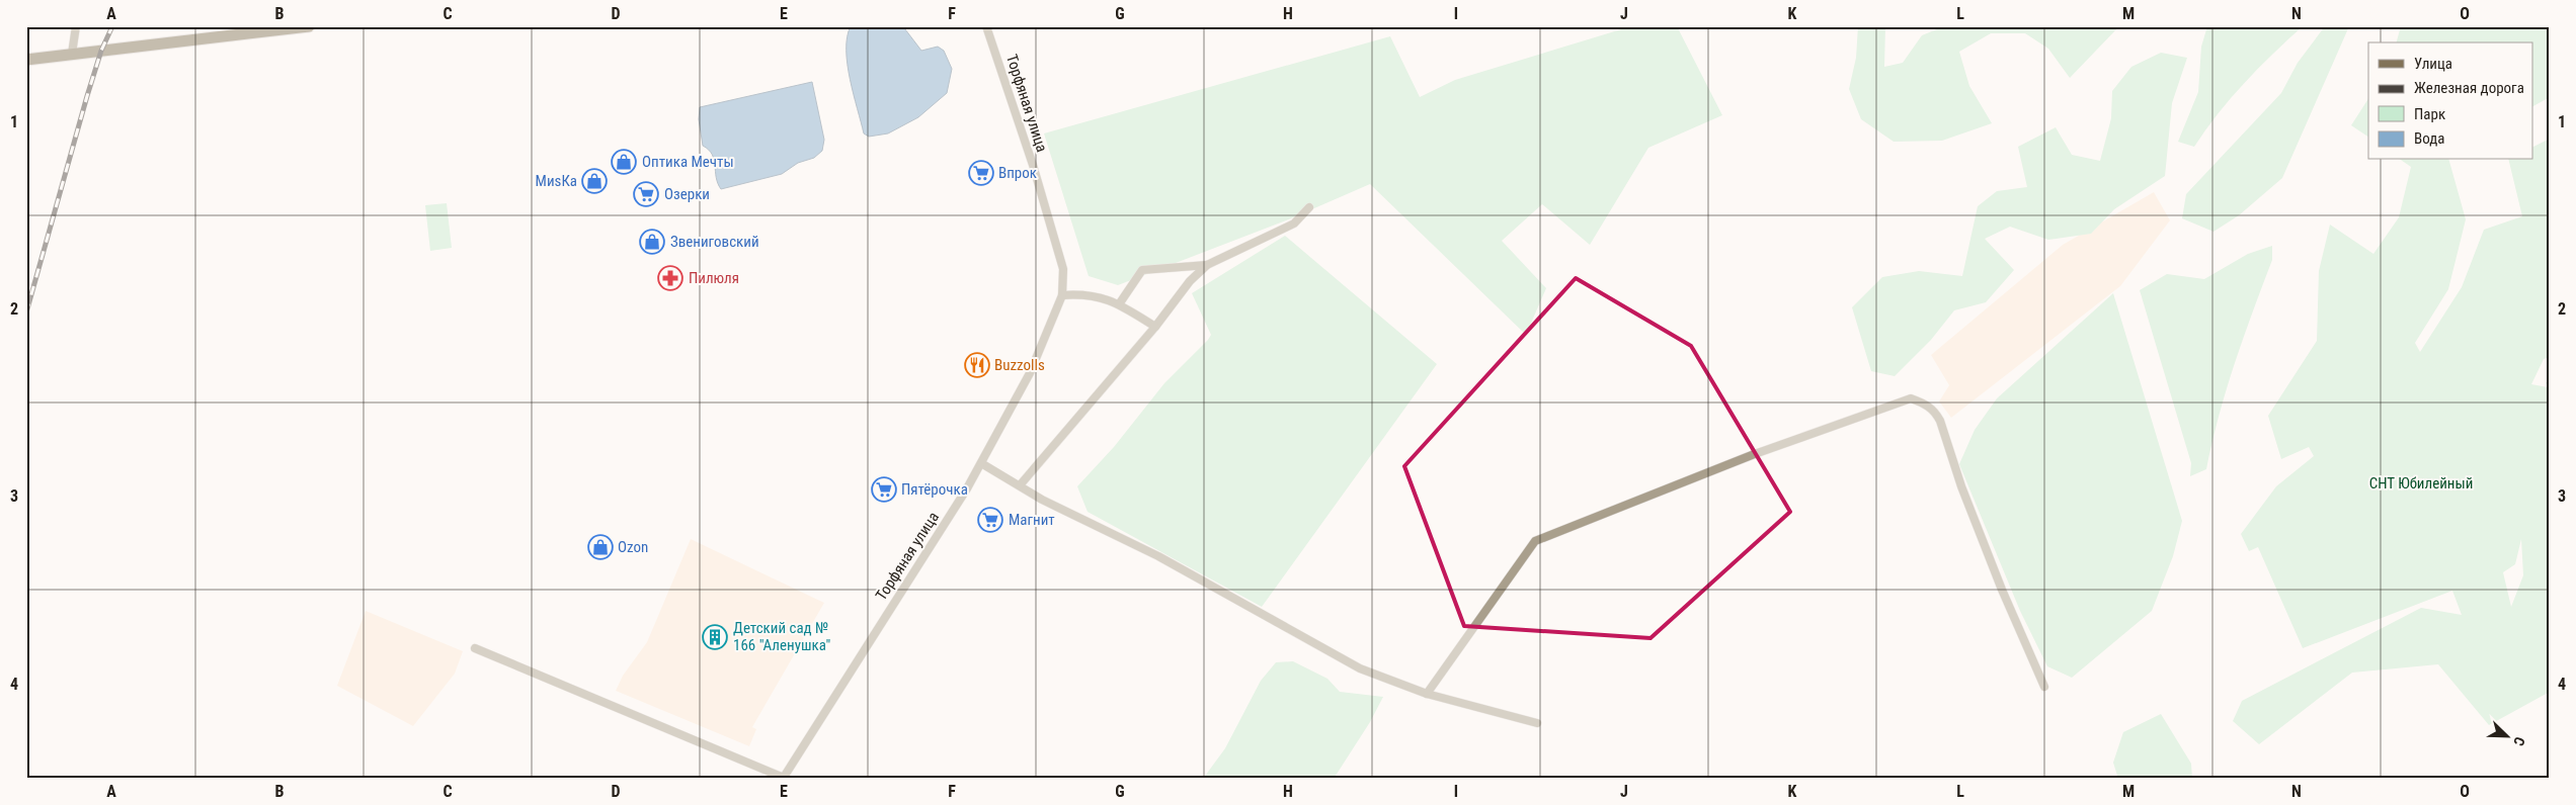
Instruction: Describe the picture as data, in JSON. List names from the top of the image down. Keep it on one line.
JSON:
{"streets":{"street":["Торфяная улица"]},"parks":["СНТ Юбилейный"],"places":{"shop":["Оптика Мечты","МиsКа","Звениговский","Ozon"],"supermarket":["Впрок","Озерки","Пятёрочка","Магнит"],"pharmacy":["Пилюля"],"restaurant":["Buzzolls"],"building":["Детский сад № 166 \"Аленушка\""]},"legend":["Улица","Железная дорога","Парк","Вода"],"north":"bottom right","grid":{"columns":["A","B","C","D","E","F","G","H","I","J","K","L","M","N","O"],"rows":["1","2","3","4"]}}
